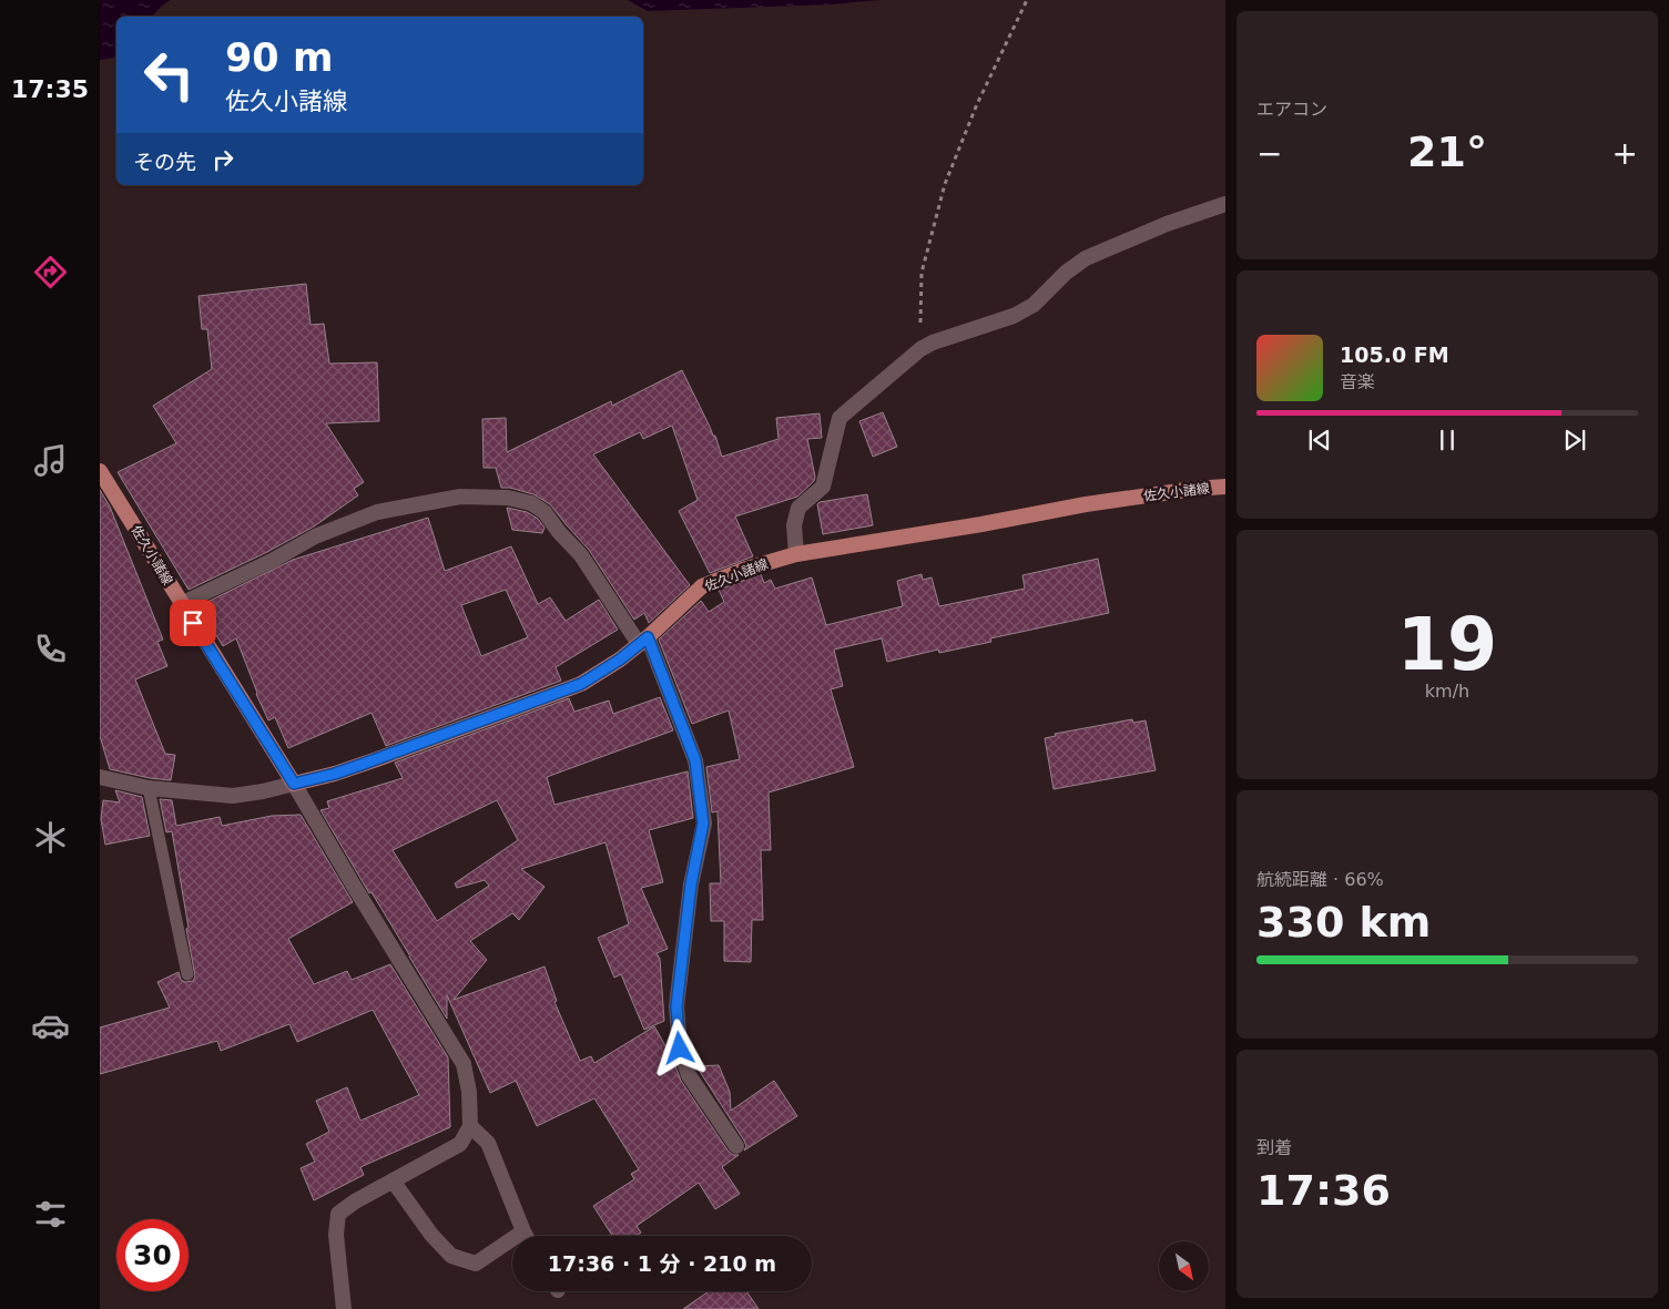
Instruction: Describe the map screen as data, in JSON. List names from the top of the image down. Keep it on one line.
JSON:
{"streets":{"main road":["佐久小諸線"]},"north":"bottom right","page":{"tabs":"17:35","tile":["エアコン",["19","km/h"],["航続距離 · 66%","330 km"],["到着","17:36"]],"turn":["90 m","佐久小諸線"],"heat":["−","21°","+"],"then":"その先","song":["105.0 FM","音楽"],"limit":"30","trip":"17:36 · 1 分 · 210 m"}}
